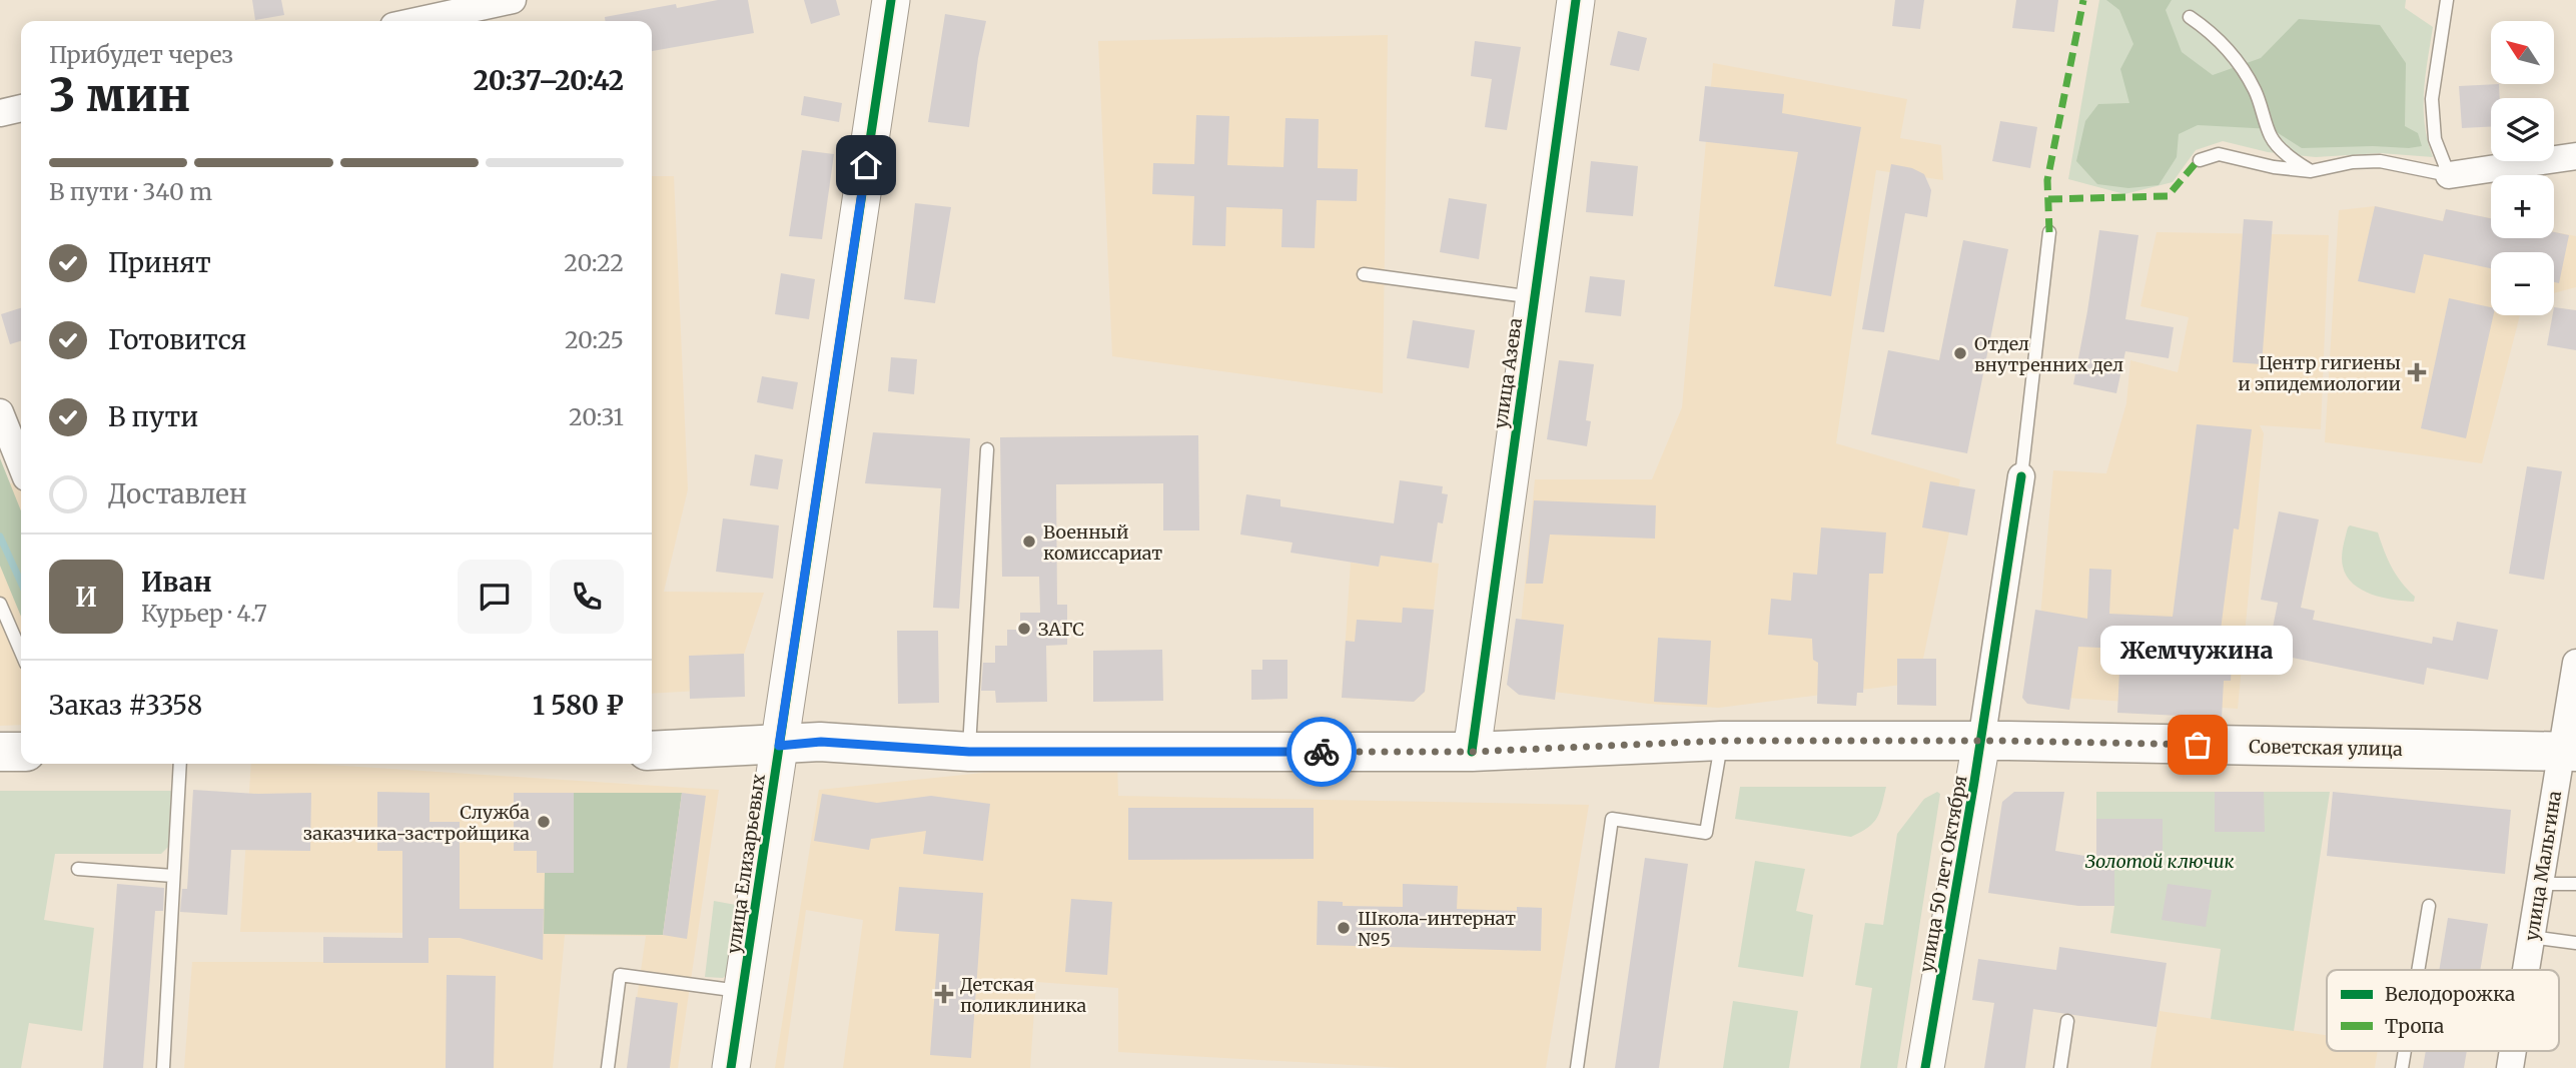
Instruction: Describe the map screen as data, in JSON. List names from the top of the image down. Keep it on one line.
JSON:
{"streets":{"main road":["Советская улица"],"street":["улица Азева","улица Елизарьевых","улица Мальгина","улица 50 лет Октября"]},"crossings":[["улица Азева","Советская улица"],["Советская улица","улица Елизарьевых"],["Советская улица","улица Мальгина"],["Советская улица","улица 50 лет Октября"]],"parks":["Золотой ключик"],"places":{"other":["Отдел внутренних дел","Военный комиссариат","ЗАГС","Жемчужина","Служба заказчика-застройщика","Школа-интернат №5"],"health":["Центр гигиены и эпидемиологии","Детская поликлиника"]},"legend":["Велодорожка","Тропа"],"north":"top left","page":{"map_buttons":["+","−"],"heading":["3 мин","Прибудет через","20:37–20:42"],"panel":["Иван","Курьер · 4.7","Заказ #3358","1 580 ₽"],"bar":"В пути · 340 m","list":[["Принят","20:22"],["Готовится","20:25"],["В пути","20:31"],"Доставлен"],"round":"И","bubble":"Жемчужина"}}
